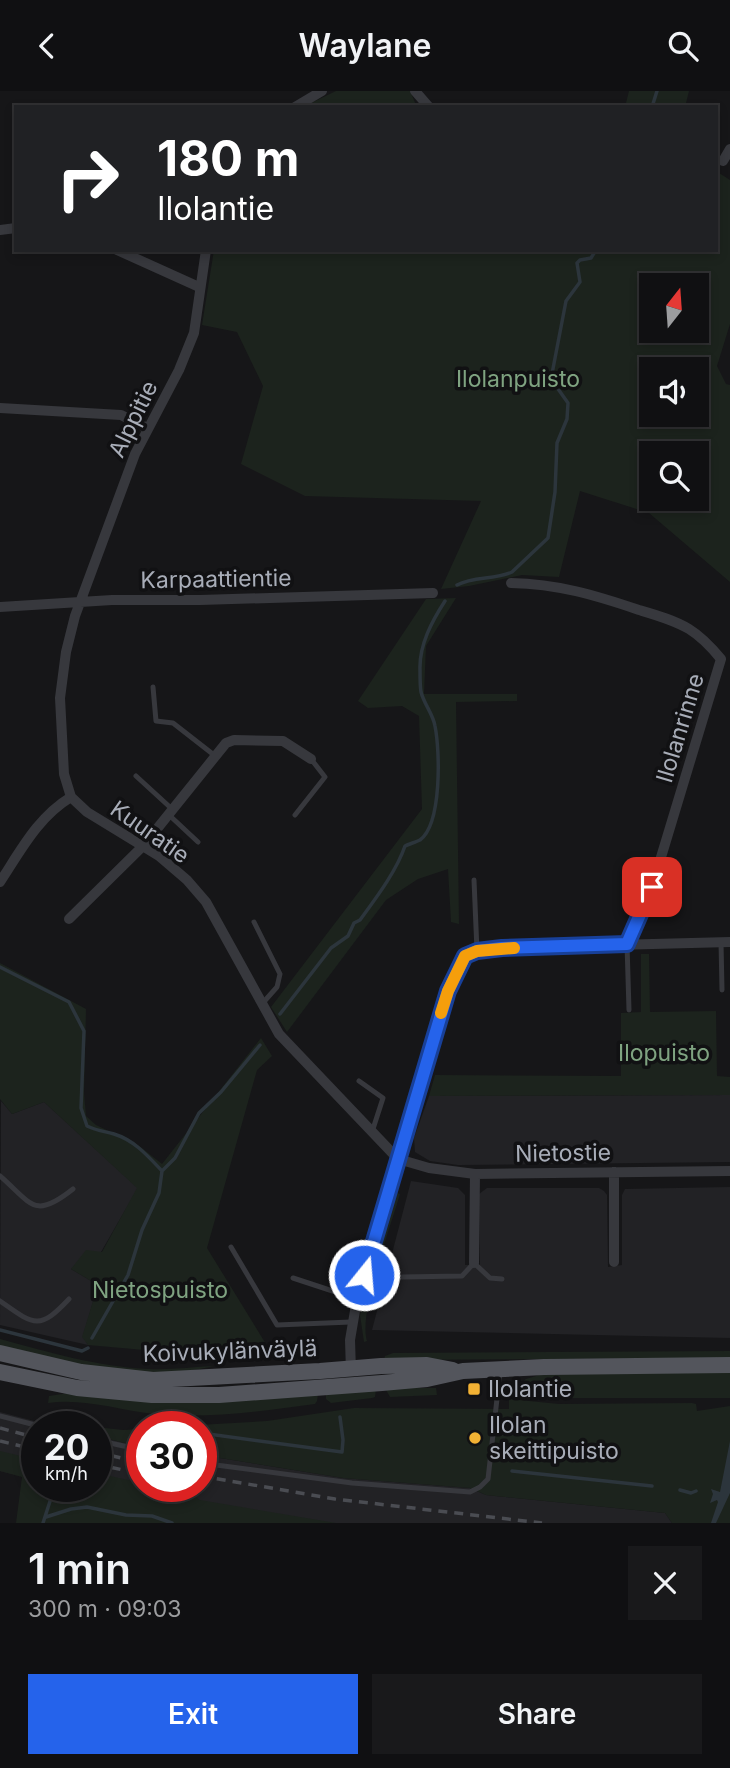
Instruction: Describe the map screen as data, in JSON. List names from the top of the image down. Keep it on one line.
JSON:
{"streets":{"main road":["Koivukylänväylä"],"street":["Alppitie","Karpaattientie","Ilolanrinne","Kuuratie","Nietostie"]},"crossings":[["Alppitie","Karpaattientie"],["Kuuratie","Nietostie"]],"parks":["Ilolanpuisto","Ilopuisto","Nietospuisto"],"places":{"transit":["Ilolantie"],"other":["Ilolan skeittipuisto"]},"north":"top","page":{"header":"Waylane","turn":["180 m","Ilolantie"],"speed":"20 km/h","limit":"30","heading":["1 min","300 m · 09:03"],"buttons":["Exit","Share"]}}
